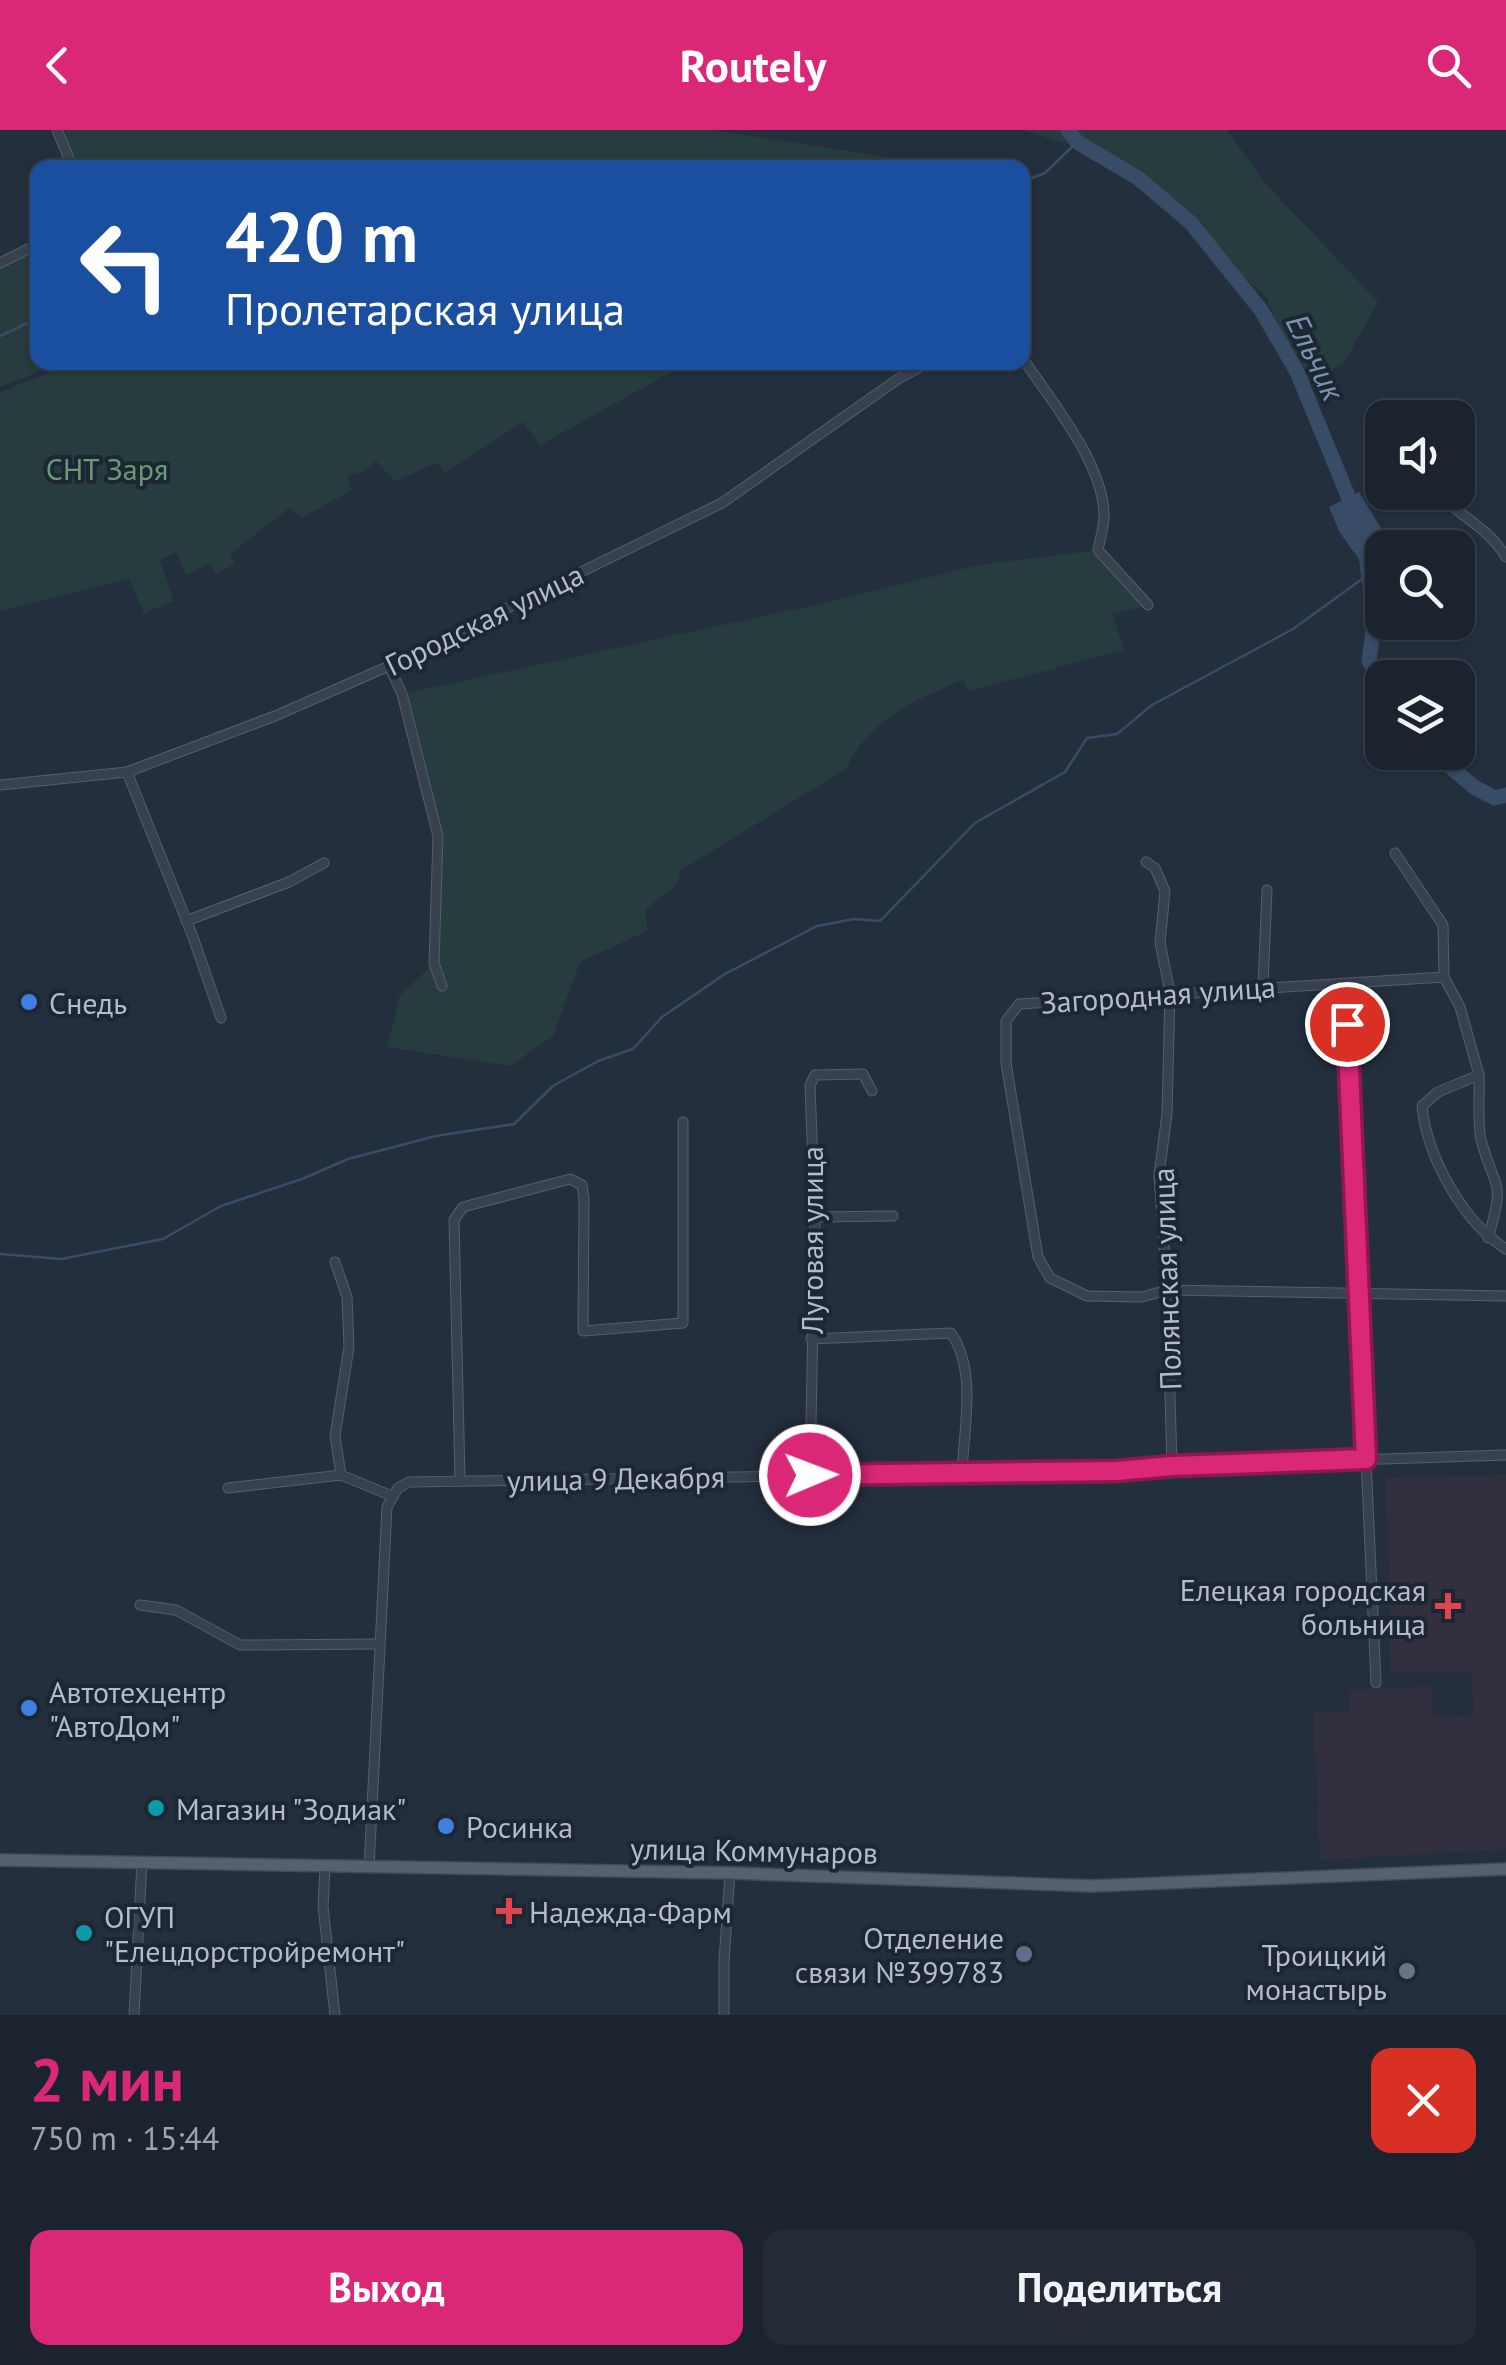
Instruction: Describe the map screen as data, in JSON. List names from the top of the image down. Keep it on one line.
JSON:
{"streets":{"main road":["улица Коммунаров"],"street":["Городская улица","Загородная улица","Луговая улица","Полянская улица","улица 9 Декабря"]},"crossings":[["Загородная улица","Полянская улица"],["Луговая улица","улица 9 Декабря"],["Полянская улица","улица 9 Декабря"]],"water":["Ельчик"],"parks":["СНТ Заря"],"places":{"other":["Снедь","Автотехцентр \"АвтоДом\"","Магазин \"Зодиак\"","Росинка","ОГУП \"Елецдорстройремонт\"","Отделение связи №399783","Троицкий монастырь"],"health":["Елецкая городская больница","Надежда-Фарм"]},"page":{"header":"Routely","turn":["420 m","Пролетарская улица"],"heading":["2 мин","750 m · 15:44"],"buttons":["Выход","Поделиться"]}}
